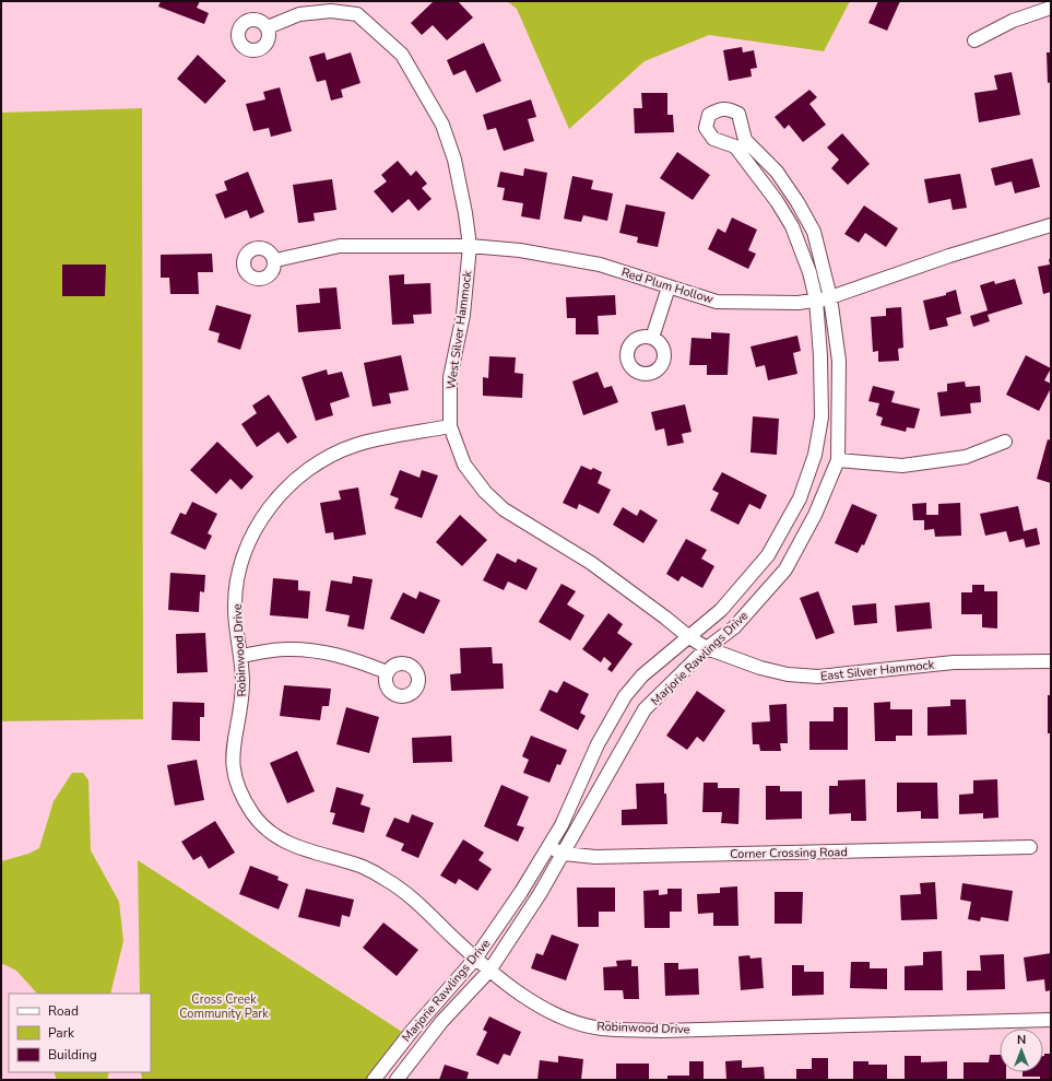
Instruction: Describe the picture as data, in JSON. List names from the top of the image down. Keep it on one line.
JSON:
{"streets":{"street":["Red Plum Hollow","West Silver Hammock","Robinwood Drive","Marjorie Rawlings Drive","East Silver Hammock","Corner Crossing Road"]},"crossings":[["Red Plum Hollow","West Silver Hammock"],["Red Plum Hollow","Marjorie Rawlings Drive"],["West Silver Hammock","Robinwood Drive"],["West Silver Hammock","Marjorie Rawlings Drive"],["West Silver Hammock","East Silver Hammock"],["Robinwood Drive","Marjorie Rawlings Drive"],["Marjorie Rawlings Drive","East Silver Hammock"],["Marjorie Rawlings Drive","Corner Crossing Road"]],"parks":["Cross Creek Community Park"],"legend":["Road","Park","Building"],"north":"top"}
